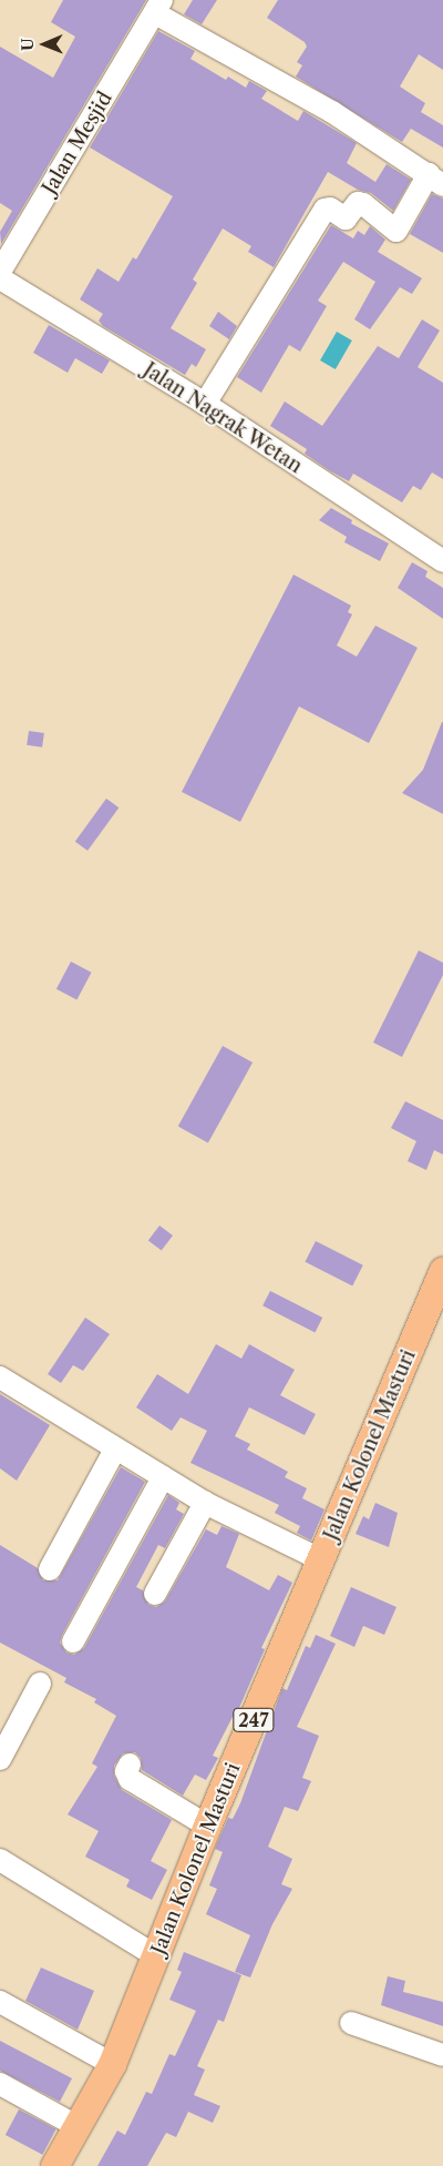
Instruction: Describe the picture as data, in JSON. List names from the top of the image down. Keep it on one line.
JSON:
{"streets":{"main road":["Jalan Kolonel Masturi","247"],"street":["Jalan Mesjid","Jalan Nagrak Wetan"]},"north":"left"}
